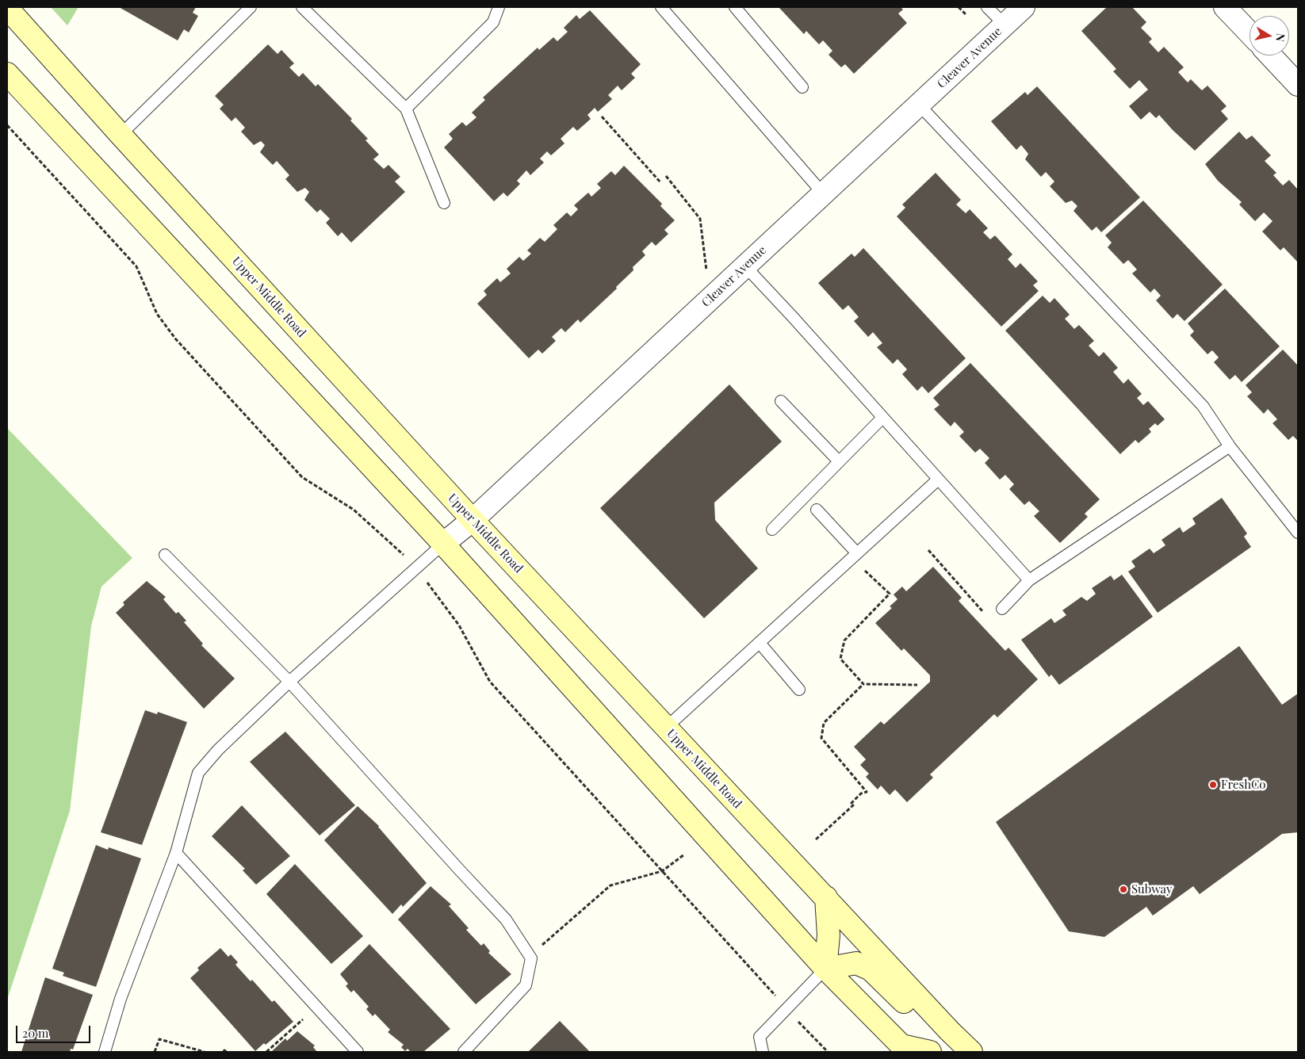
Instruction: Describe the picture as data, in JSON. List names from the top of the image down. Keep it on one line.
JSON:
{"streets":{"main road":["Upper Middle Road"],"street":["Cleaver Avenue"]},"crossings":[["Cleaver Avenue","Upper Middle Road"]],"places":["FreshCo","Subway"],"scale_bar":"20 m","north":"right"}
